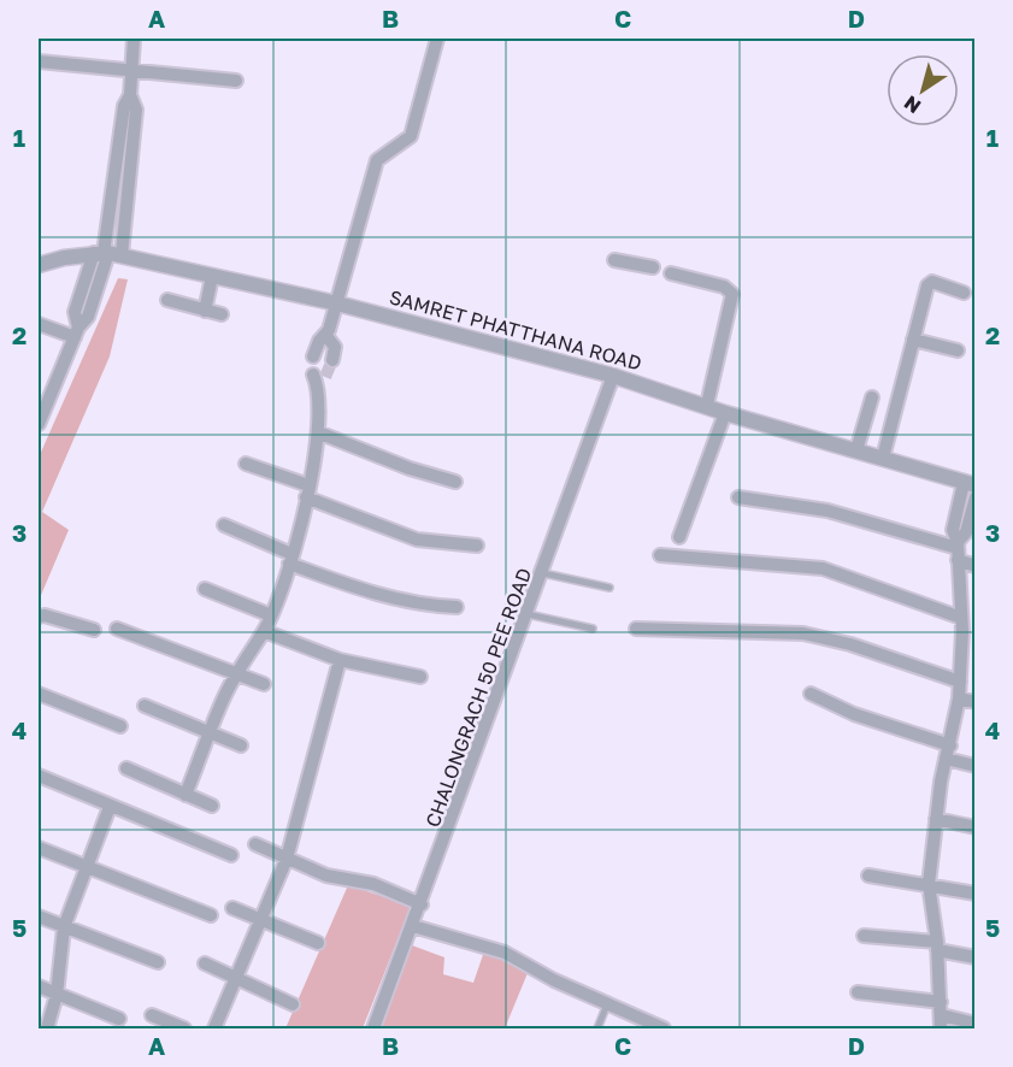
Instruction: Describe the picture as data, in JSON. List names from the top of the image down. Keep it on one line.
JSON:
{"streets":{"street":["SAMRET PHATTHANA ROAD","CHALONGRACH 50 PEE ROAD"]},"crossings":[["SAMRET PHATTHANA ROAD","CHALONGRACH 50 PEE ROAD"]],"north":"bottom left","grid":{"columns":["A","B","C","D"],"rows":["1","2","3","4","5"]}}
